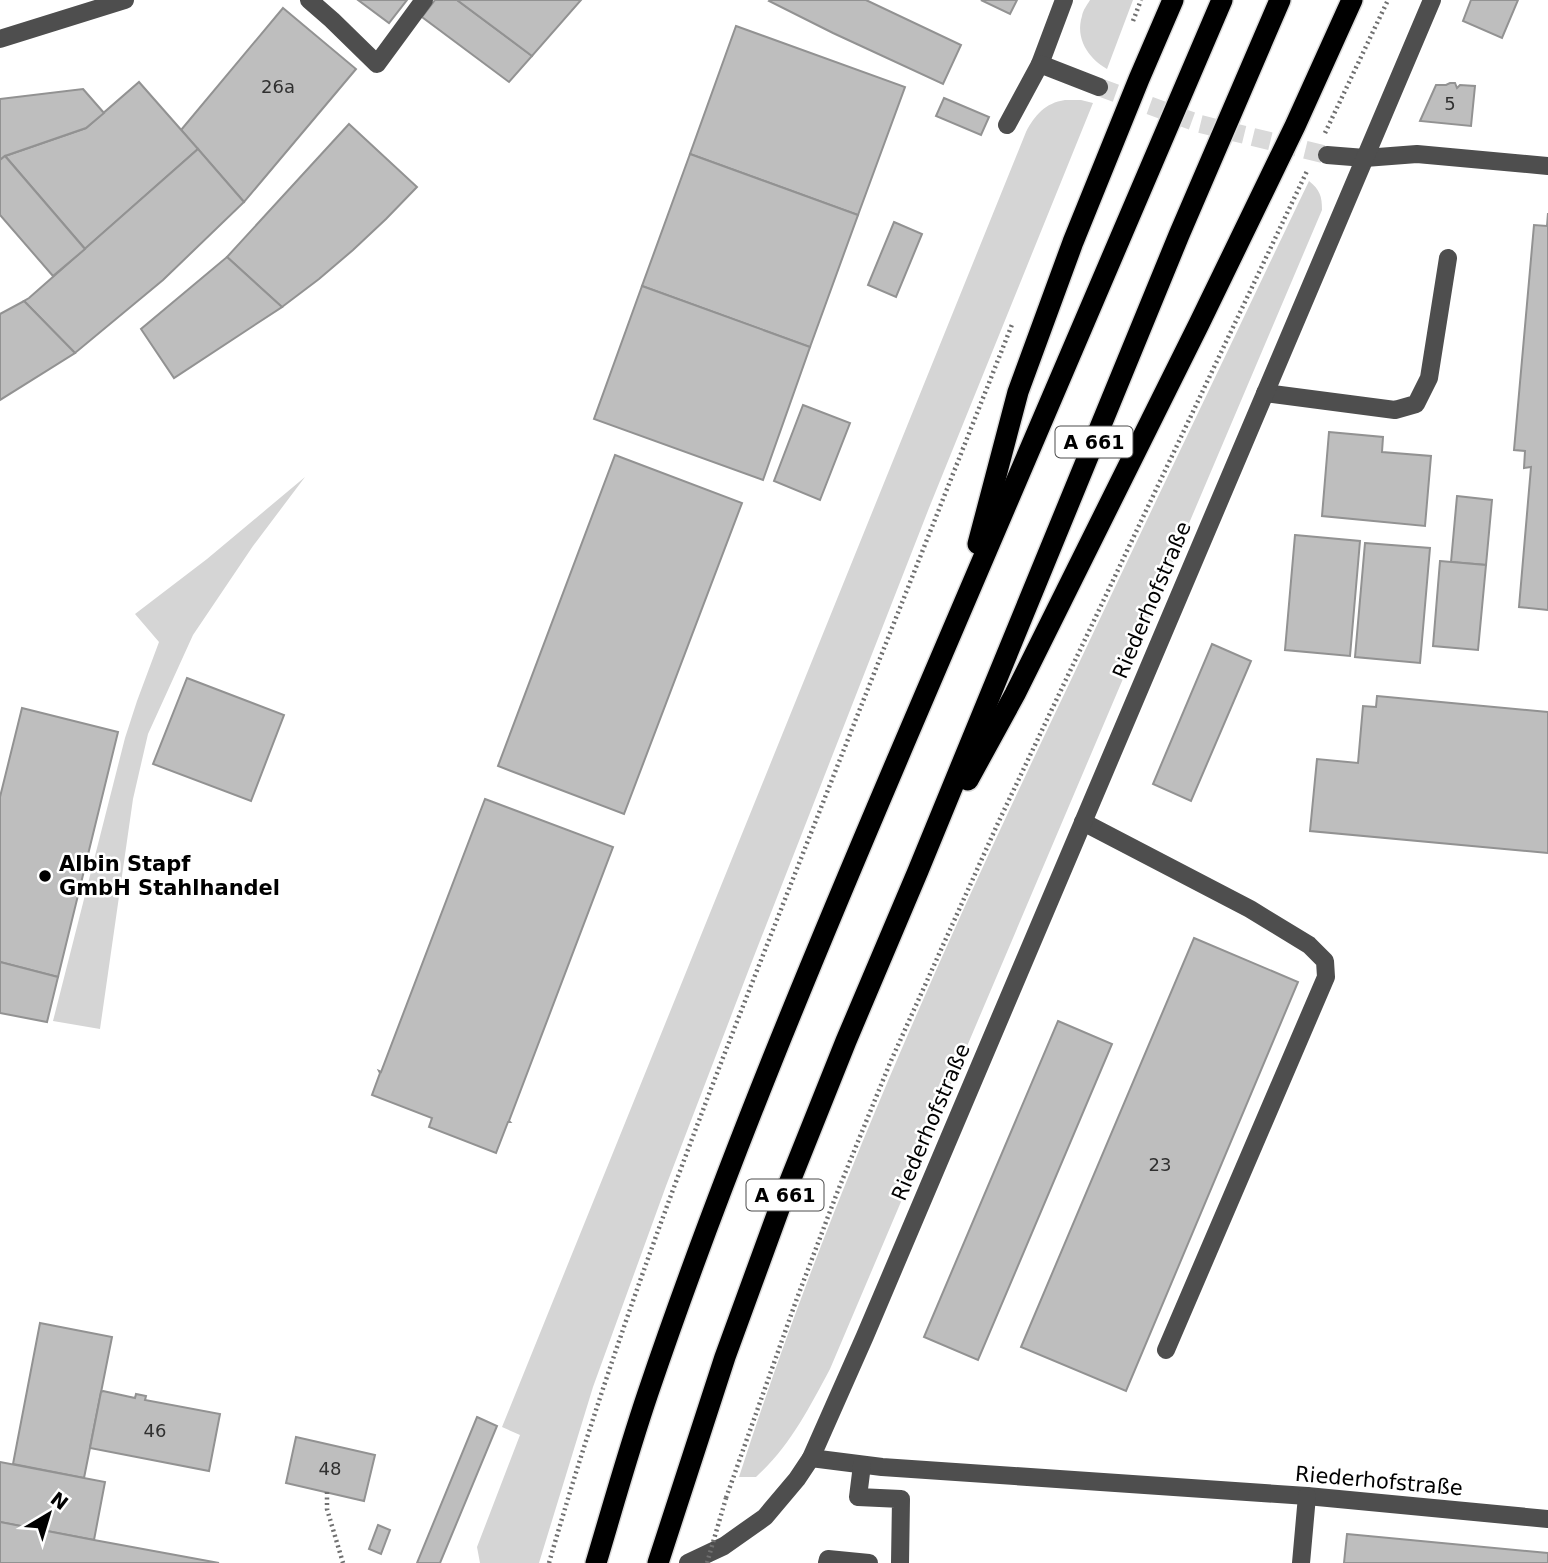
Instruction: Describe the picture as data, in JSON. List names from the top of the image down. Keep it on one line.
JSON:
{"streets":{"highway":["A 661"],"street":["Riederhofstraße"]},"places":["Albin Stapf GmbH Stahlhandel"],"house_numbers":["26a","5","23","46","48"],"north":"top right"}
